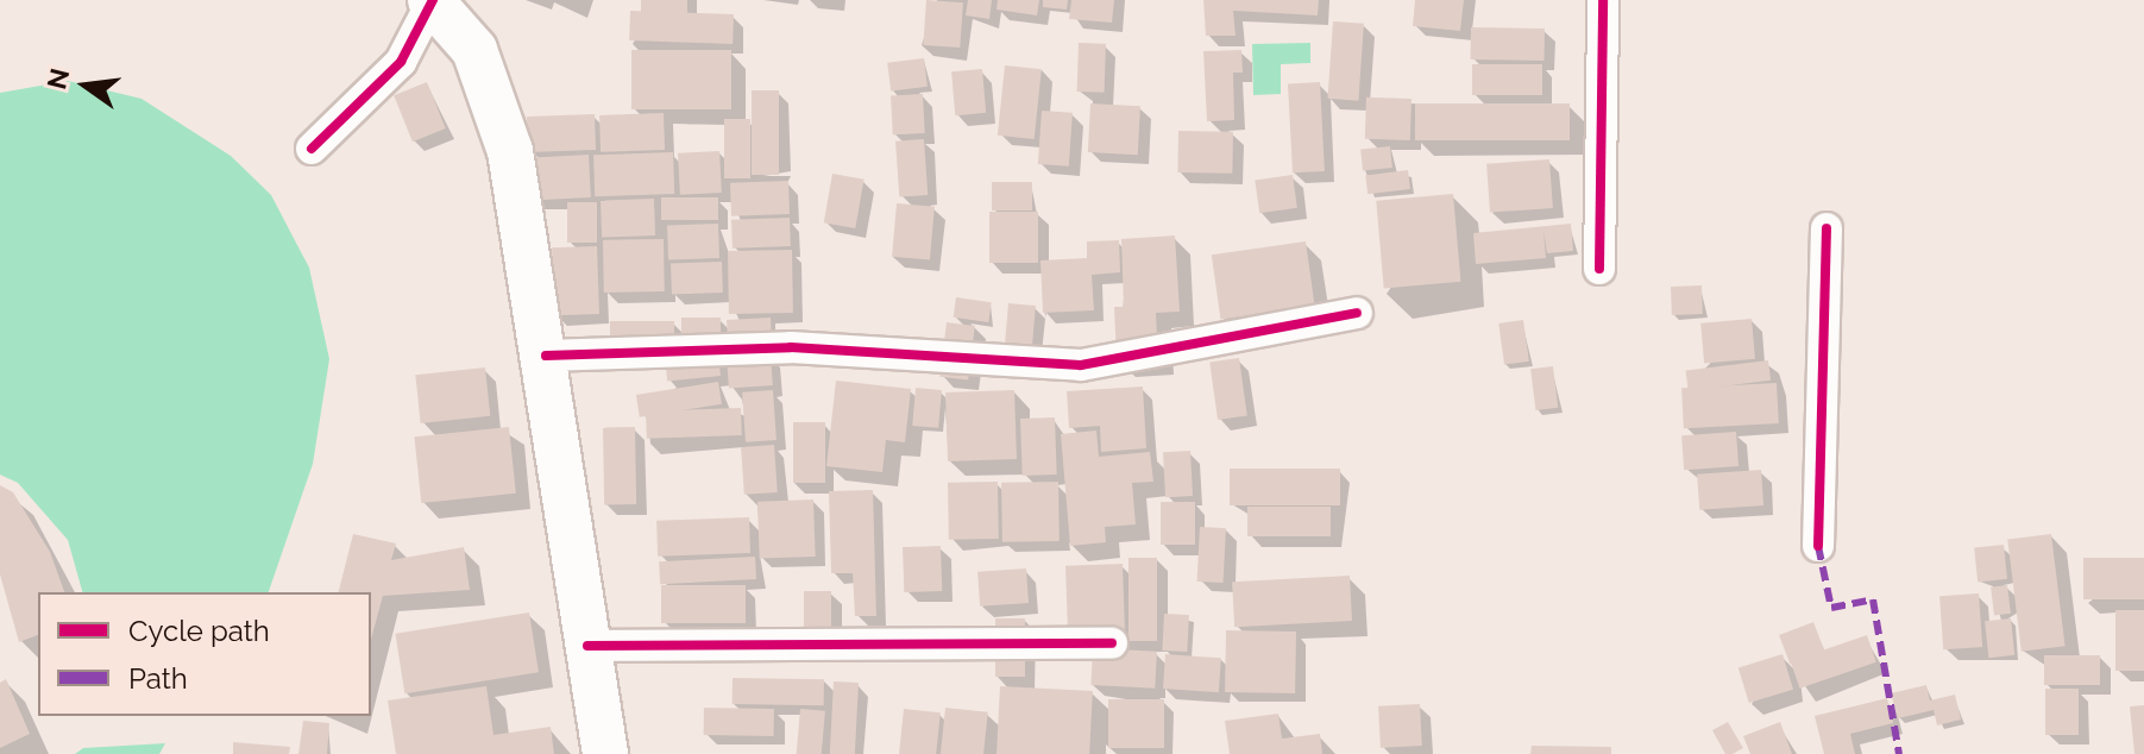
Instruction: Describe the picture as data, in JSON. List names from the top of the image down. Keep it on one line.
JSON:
{"legend":["Cycle path","Path"],"north":"left"}
